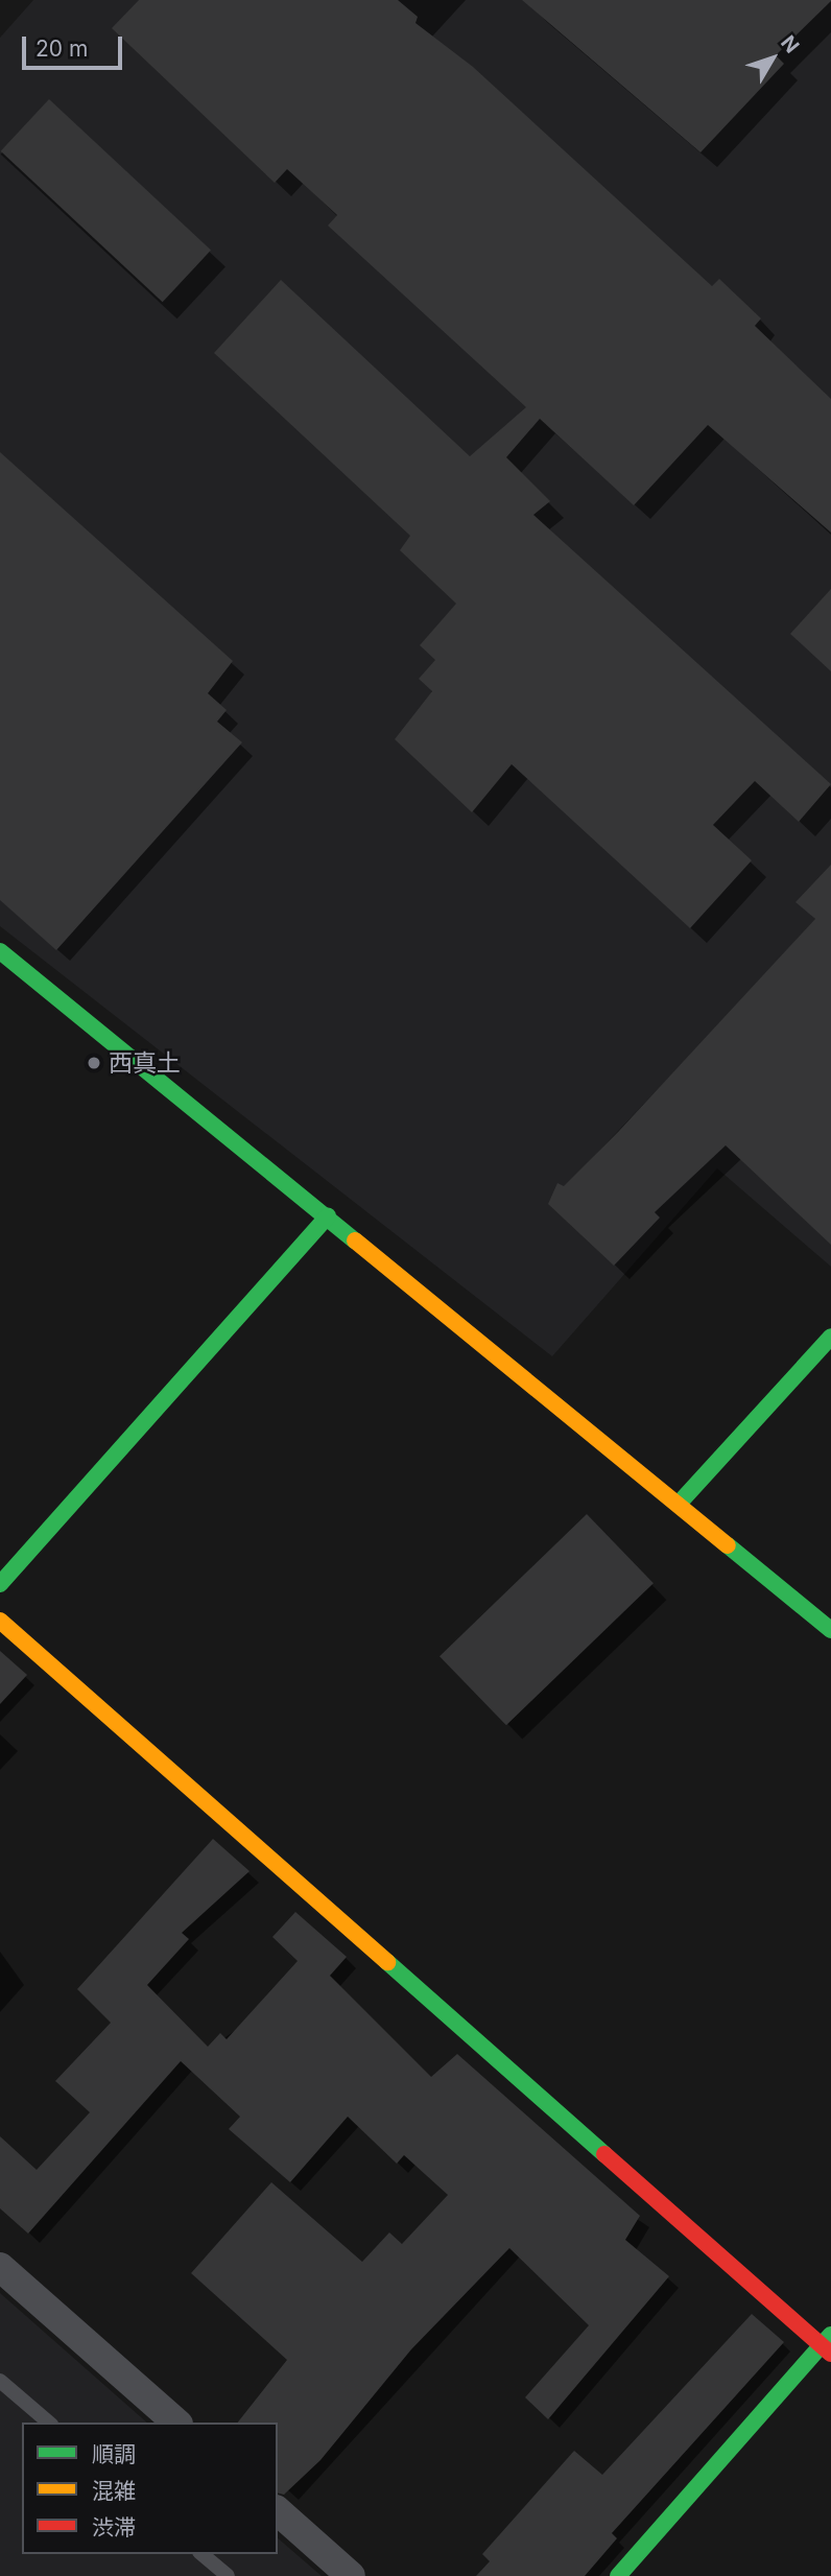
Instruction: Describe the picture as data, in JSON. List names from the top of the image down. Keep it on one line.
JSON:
{"places":["西真土"],"legend":["順調","混雑","渋滞"],"scale_bar":"20 m","north":"top right"}
